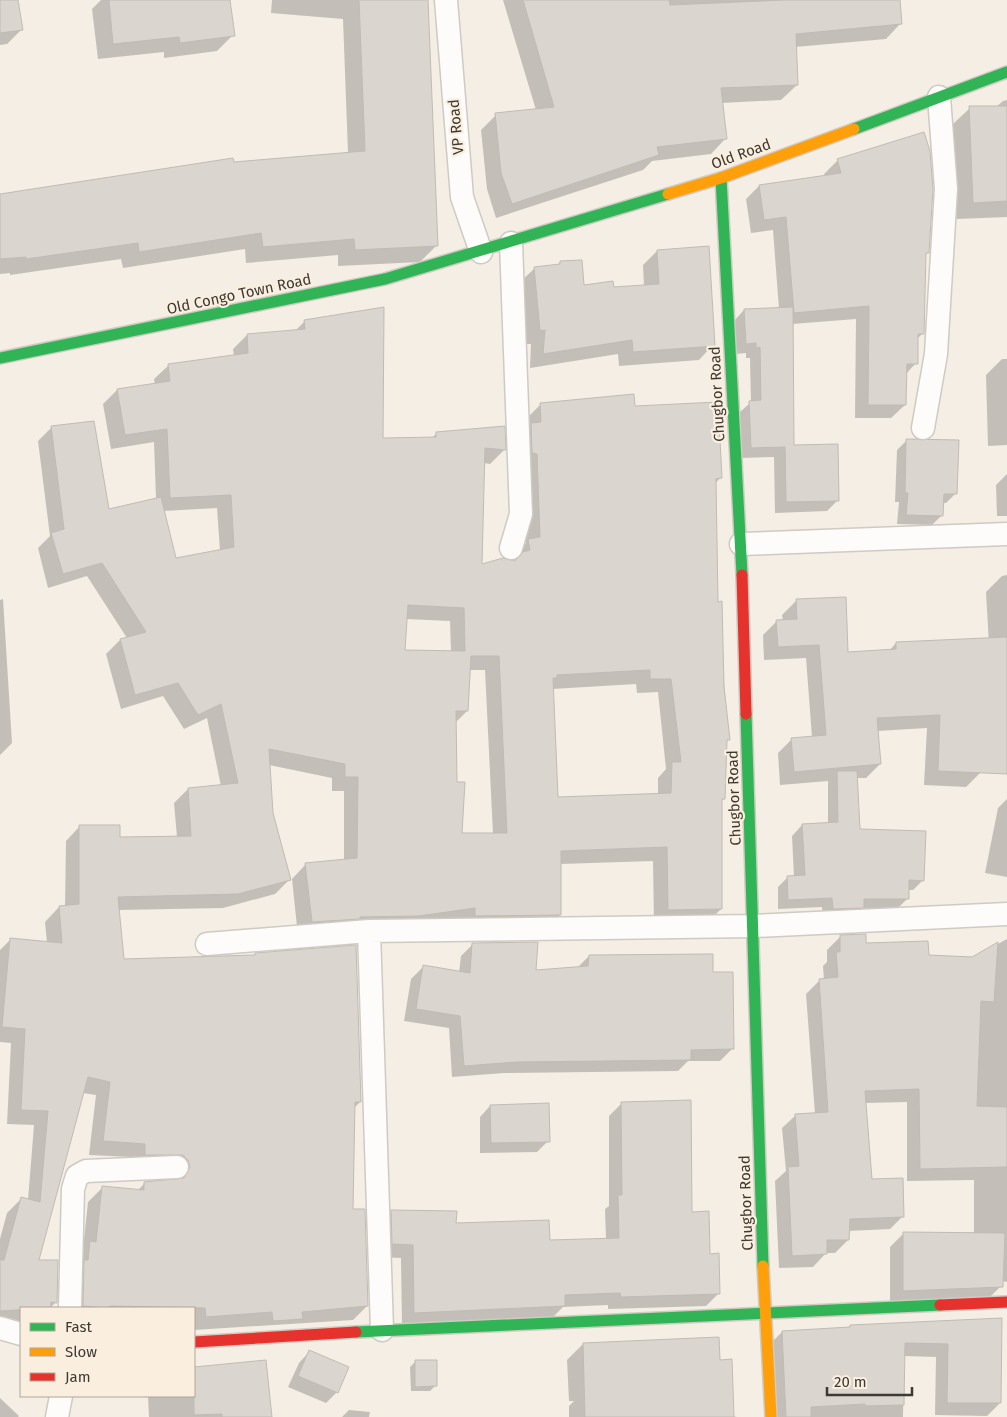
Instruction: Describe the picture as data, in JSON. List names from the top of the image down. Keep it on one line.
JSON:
{"streets":{"street":["VP Road","Old Road","Old Congo Town Road","Chugbor Road"]},"crossings":[["VP Road","Old Road"],["VP Road","Old Congo Town Road"],["Old Road","Old Congo Town Road"],["Old Road","Chugbor Road"]],"legend":["Fast","Slow","Jam"],"scale_bar":"20 m"}
